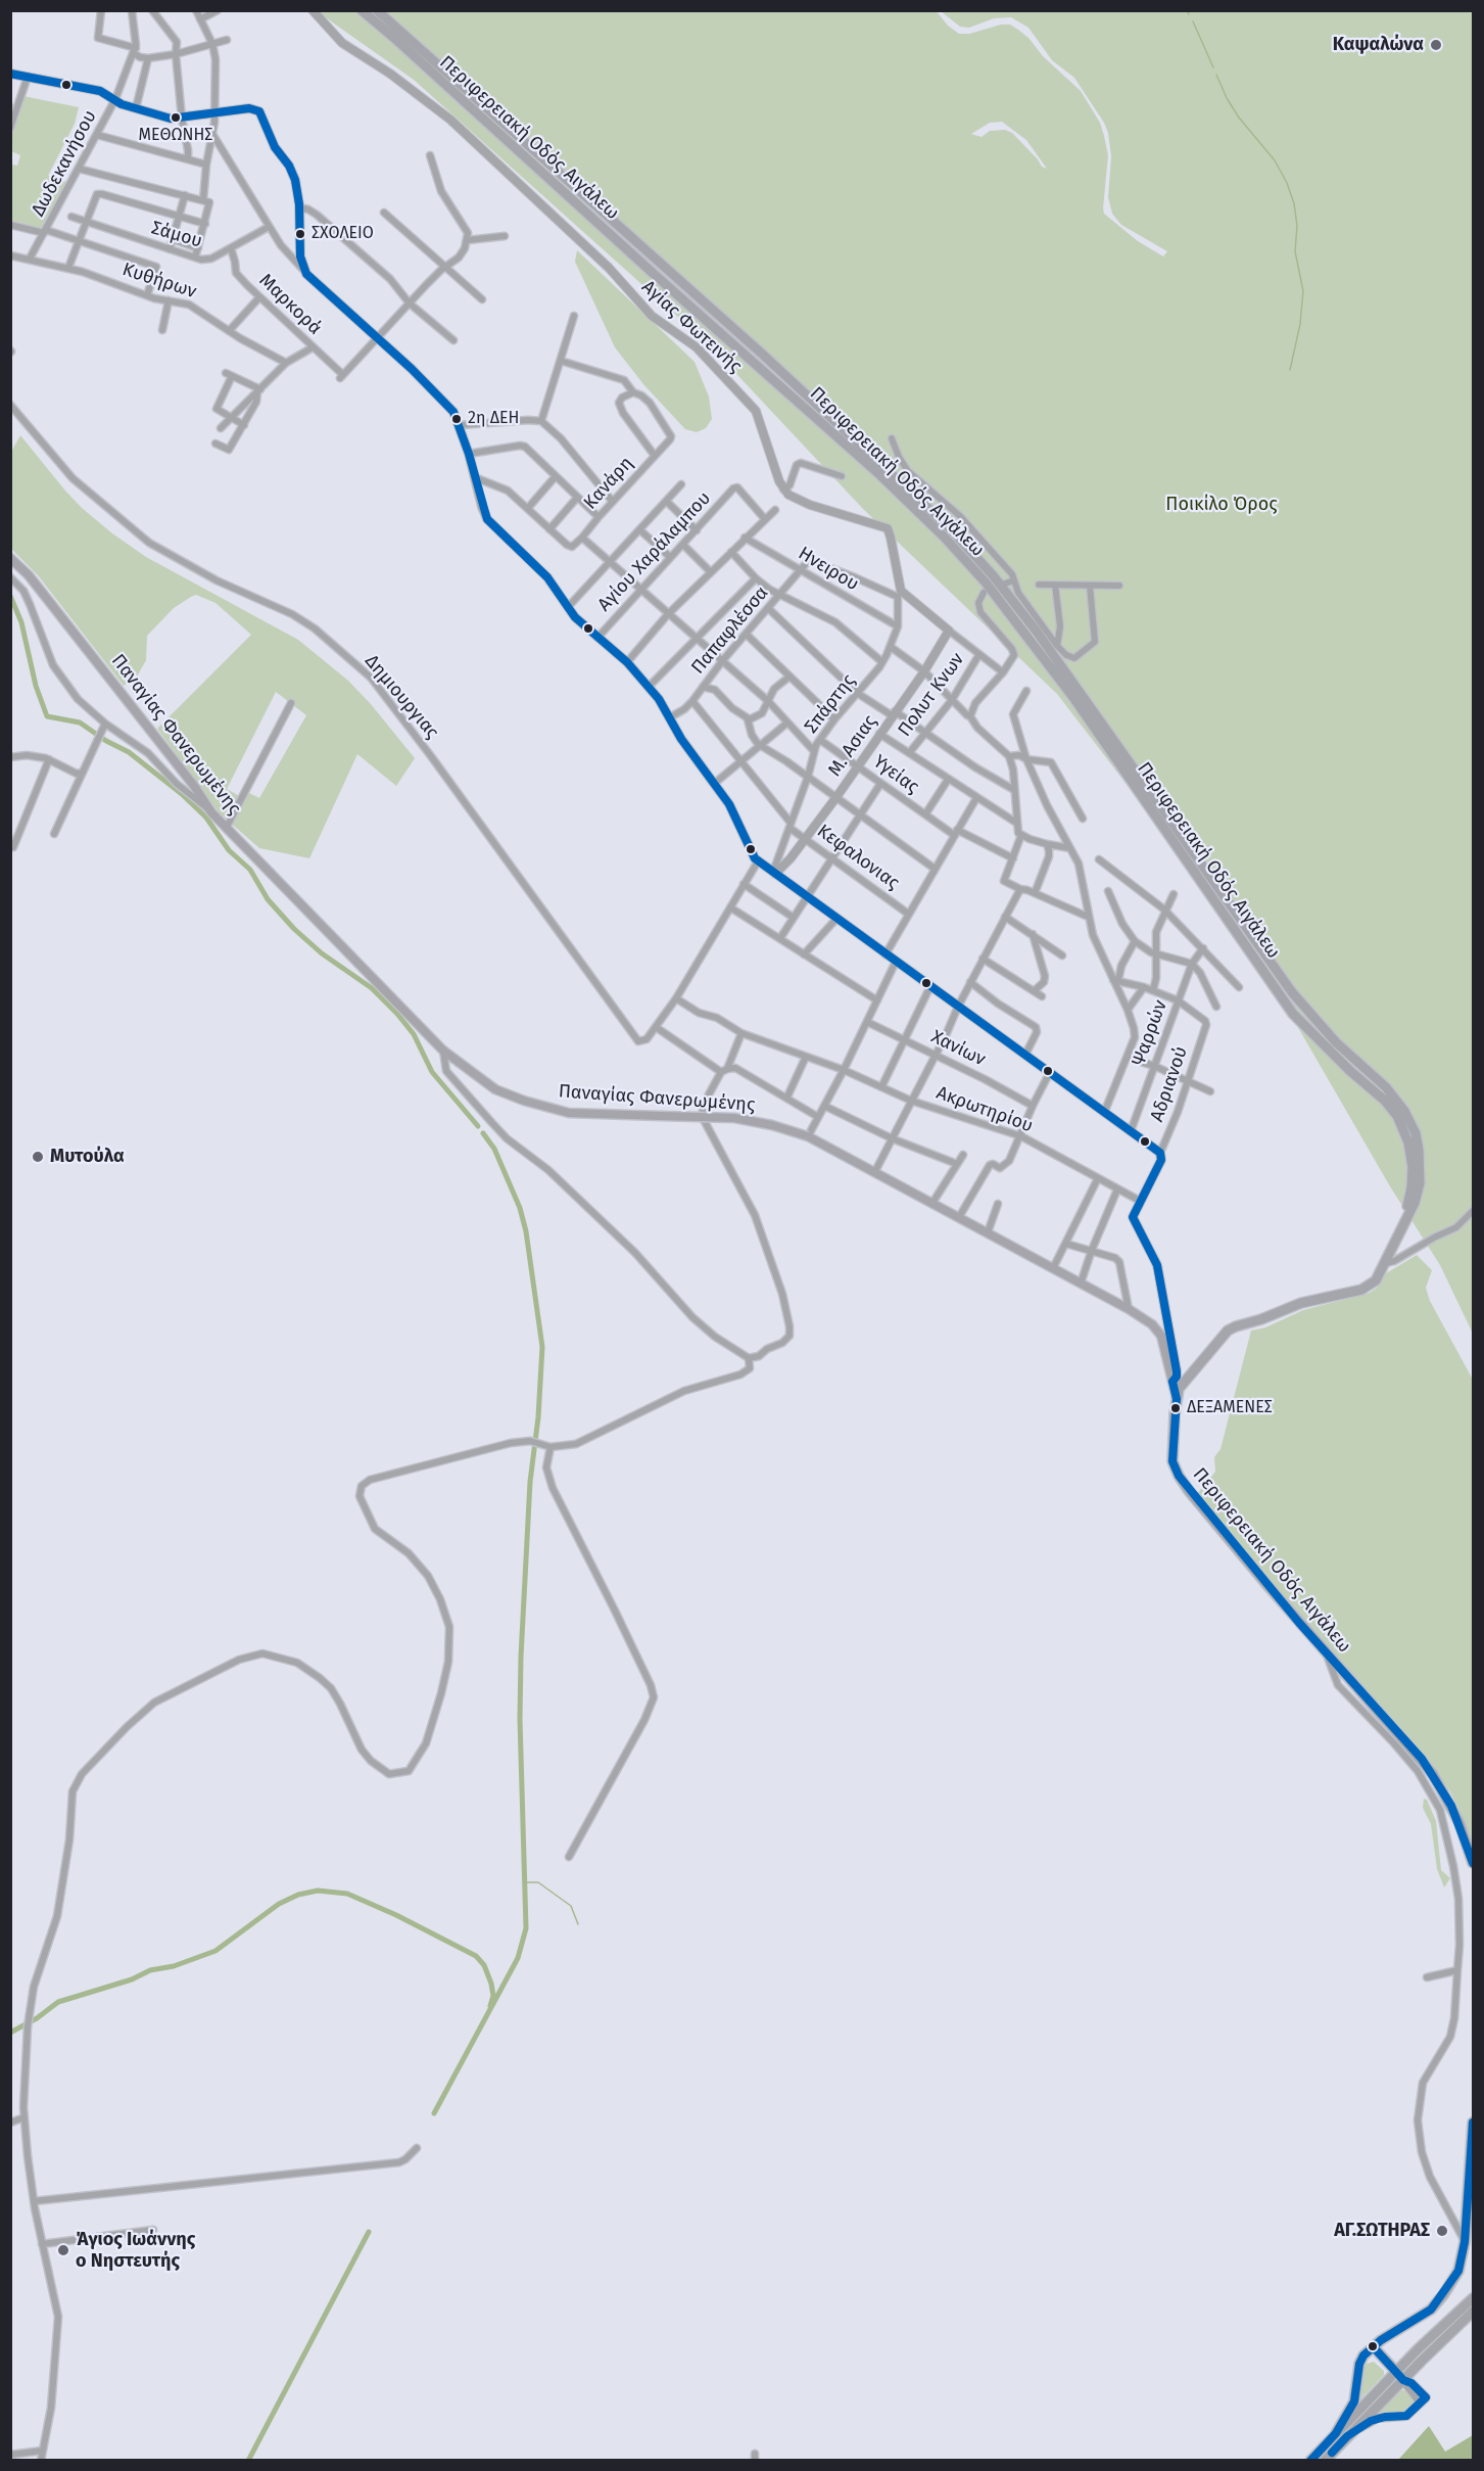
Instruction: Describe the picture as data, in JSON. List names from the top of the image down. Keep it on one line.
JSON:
{"streets":{"highway":["Περιφερειακή Οδός Αιγάλεω"],"main road":["Παναγίας Φανερωμένης"],"street":["Δωδεκανήσου","Σάμου","Κυθήρων","Μαρκορά","Αγίας Φωτεινής","Κανάρη","Αγίου Χαράλαμπου","Ηνειρου","Παπαφλέσσα","Πολυτ Κνων","Δημιουργιας","Σπάρτης","Μ. Ασιας","Υγείας","Κεφαλονιας","Ψαρρών","Χανίων","Αδριανού","Ακρωτηρίου"]},"crossings":[["Περιφερειακή Οδός Αιγάλεω","Παναγίας Φανερωμένης"],["Δωδεκανήσου","Κυθήρων"],["Σάμου","Μαρκορά"],["Ηνειρου","Παπαφλέσσα"],["Ηνειρου","Σπάρτης"],["Παπαφλέσσα","Σπάρτης"],["Παπαφλέσσα","Κεφαλονιας"],["Σπάρτης","Μ. Ασιας"],["Σπάρτης","Υγείας"],["Σπάρτης","Κεφαλονιας"],["Μ. Ασιας","Υγείας"],["Μ. Ασιας","Κεφαλονιας"],["Ψαρρών","Αδριανού"]],"parks":["Ποικίλο Όρος"],"places":["Καψαλώνα","ΜΕΘΩΝΗΣ","ΣΧΟΛΕΙΟ","2η ΔΕΗ","Μυτούλα","ΔΕΞΑΜΕΝΕΣ","ΑΓ.ΣΩΤΗΡΑΣ","Άγιος Ιωάννης ο Νηστευτής"]}
